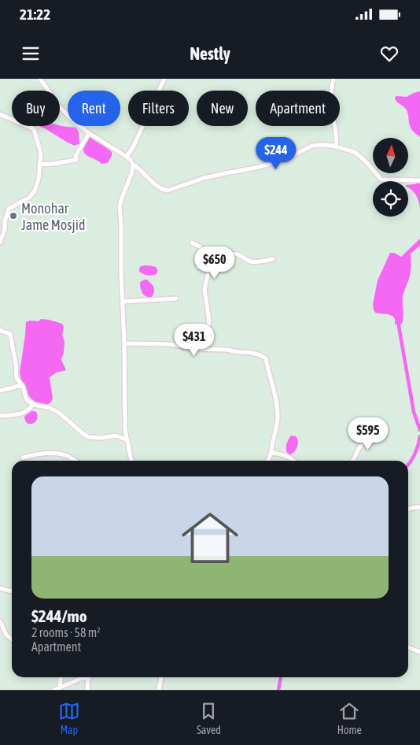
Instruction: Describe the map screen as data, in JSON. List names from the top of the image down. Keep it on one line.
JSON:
{"places":["Monohar Jame Mosjid"],"north":"top","page":{"status":"21:22","header":"Nestly","chip":["Buy","Rent","Filters","New","Apartment"],"price":["$244","$650","$431","$595"],"list":[{"name":"$244/mo","note":"2 rooms · 58 m² · Apartment"}],"tabs":["Map","Saved","Home"]}}
